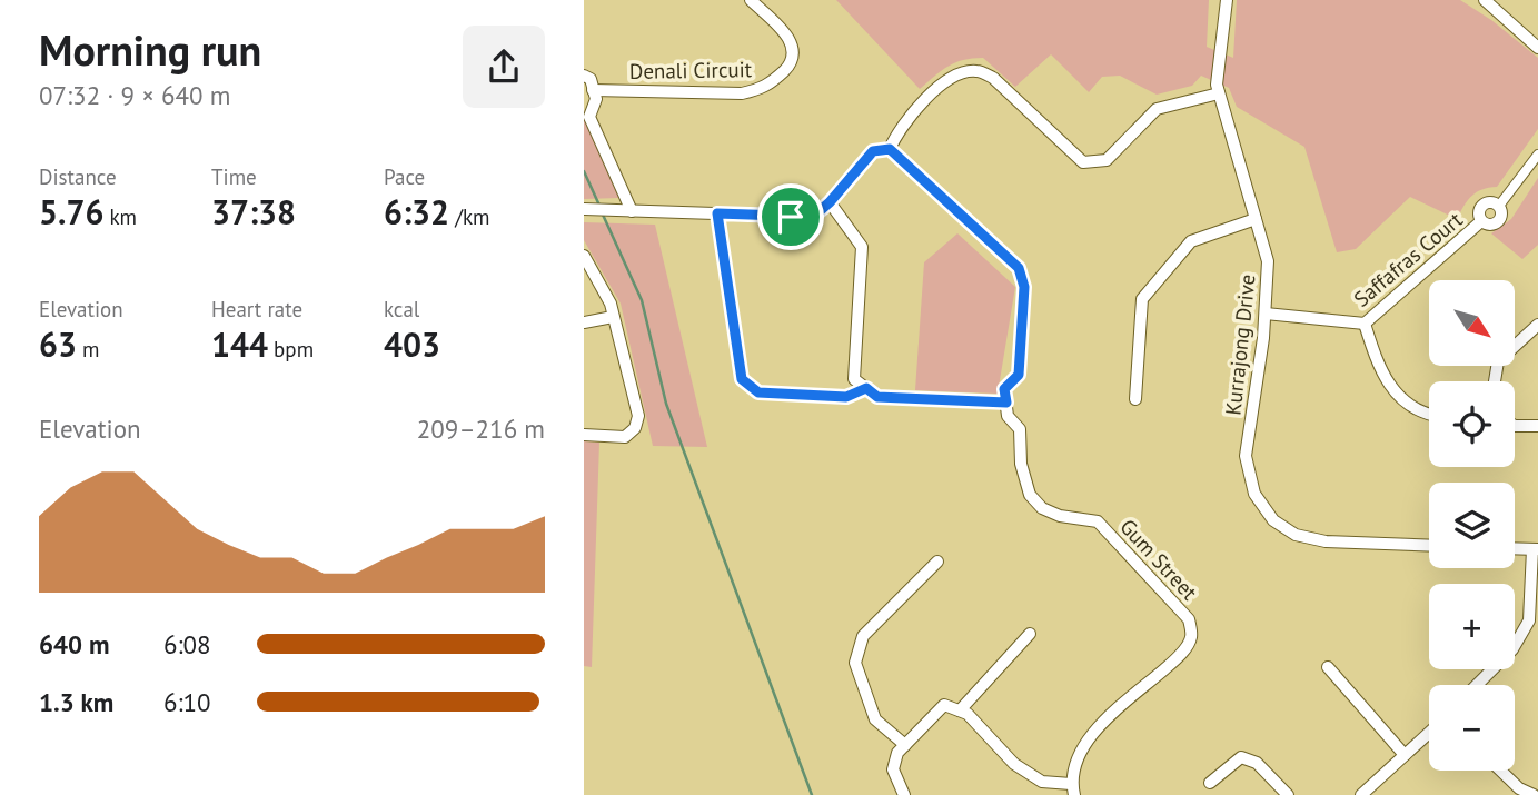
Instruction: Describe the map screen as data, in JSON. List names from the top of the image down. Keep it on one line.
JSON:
{"streets":{"street":["Denali Circuit","Saffafras Court","Kurrajong Drive","Gum Street"]},"crossings":[["Saffafras Court","Kurrajong Drive"]],"north":"bottom right","page":{"heading":["Morning run","07:32 · 9 × 640 m"],"stats":[["Distance","5.76 km"],["Time","37:38"],["Pace","6:32 /km"],["Elevation","63 m"],["Heart rate","144 bpm"],["kcal","403"]],"map_buttons":["+","−"],"chart":["Elevation","209–216 m"],"list":[{"name":"640 m","note":"6:08"},{"name":"1.3 km","note":"6:10"}]}}
